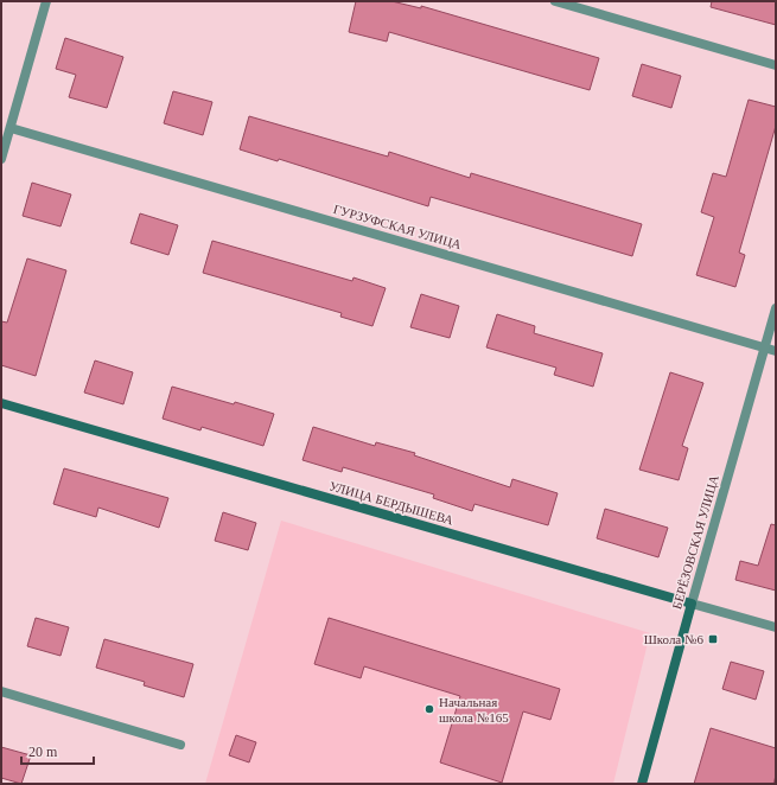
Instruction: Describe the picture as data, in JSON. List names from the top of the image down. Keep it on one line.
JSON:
{"streets":{"street":["ГУРЗУФСКАЯ УЛИЦА","УЛИЦА БЕРДЫШЕВА","БЕРЁЗОВСКАЯ УЛИЦА"]},"crossings":[["ГУРЗУФСКАЯ УЛИЦА","БЕРЁЗОВСКАЯ УЛИЦА"],["УЛИЦА БЕРДЫШЕВА","БЕРЁЗОВСКАЯ УЛИЦА"]],"places":{"transit":["Школа №6"],"other":["Начальная школа №165"]},"scale_bar":"20 m"}
